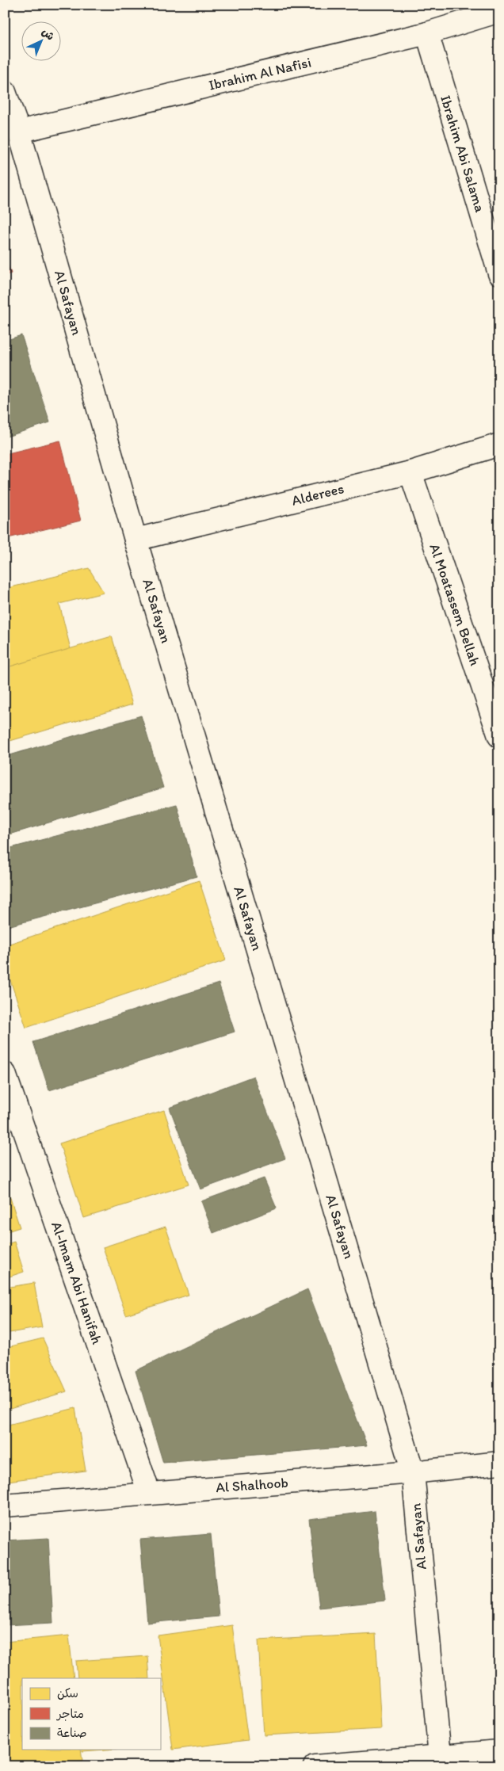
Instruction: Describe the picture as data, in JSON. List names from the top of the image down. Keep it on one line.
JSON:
{"streets":{"street":["Ibrahim Al Nafisi","Ibrahim Abi Salama","Al Safayan","Alderees","Al Moatassem Bellah","Al-Imam Abi Hanifah","Al Shalhoob"]},"crossings":[["Ibrahim Al Nafisi","Ibrahim Abi Salama"],["Ibrahim Al Nafisi","Al Safayan"],["Al Safayan","Alderees"],["Al Safayan","Al Shalhoob"],["Alderees","Al Moatassem Bellah"],["Al-Imam Abi Hanifah","Al Shalhoob"]],"legend":["سكن","متاجر","صناعة"],"north":"top right"}
